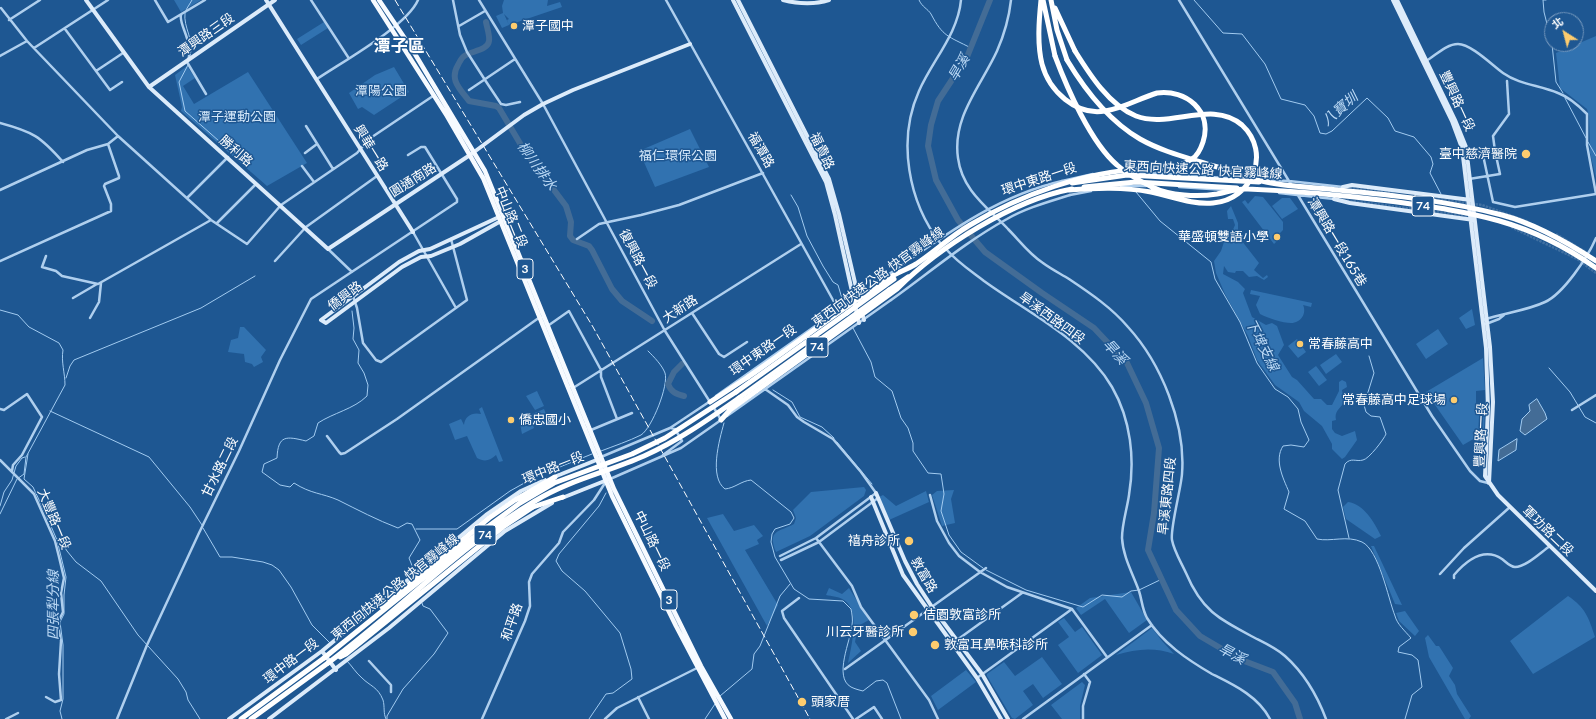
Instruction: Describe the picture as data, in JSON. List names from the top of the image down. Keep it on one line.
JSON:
{"streets":{"highway":["東西向快速公路 快官霧峰線","74"],"main road":["中山路二段","3","中山路一段"],"street":["潭興路三段","豐興路一段","興華一路","福潭路","勝利路","福貴路","環中東路一段","圓通南路","潭興路一段165巷","復興路一段","僑興路","大新路","旱溪西路四段","甘水路二段","環中路一段","旱溪東路四段","大豐路一段","軍功路二段","敦富路","和平路"]},"crossings":[["潭興路三段","興華一路"],["潭興路三段","勝利路"],["豐興路一段","潭興路一段165巷"],["豐興路一段","軍功路二段"],["興華一路","圓通南路"],["興華一路","僑興路"],["福潭路","環中東路一段"],["福潭路","大新路"],["勝利路","圓通南路"],["勝利路","甘水路二段"],["福貴路","環中東路一段"],["東西向快速公路 快官霧峰線","環中東路一段"],["東西向快速公路 快官霧峰線","74"],["環中東路一段","74"],["環中東路一段","中山路二段"],["環中東路一段","潭興路一段165巷"],["環中東路一段","復興路一段"],["環中東路一段","環中路一段"],["環中東路一段","中山路一段"],["環中東路一段","和平路"],["圓通南路","中山路二段"],["圓通南路","復興路一段"],["74","復興路一段"],["中山路二段","僑興路"],["中山路二段","大新路"],["中山路二段","環中路一段"],["中山路二段","中山路一段"],["中山路二段","和平路"],["潭興路一段165巷","軍功路二段"],["復興路一段","大新路"],["中山路一段","和平路"]],"districts":["潭子區"],"water":["旱溪","八寶圳","柳川排水","下埤支線","四張犁分線"],"parks":["潭陽公園","潭子運動公園","福仁環保公園"],"places":["潭子國中","臺中慈濟醫院","華盛頓雙語小學","常春藤高中","常春藤高中足球場","僑忠國小","禧舟診所","佶園敦富診所","川云牙醫診所","敦富耳鼻喉科診所","頭家厝"],"north":"top left"}
